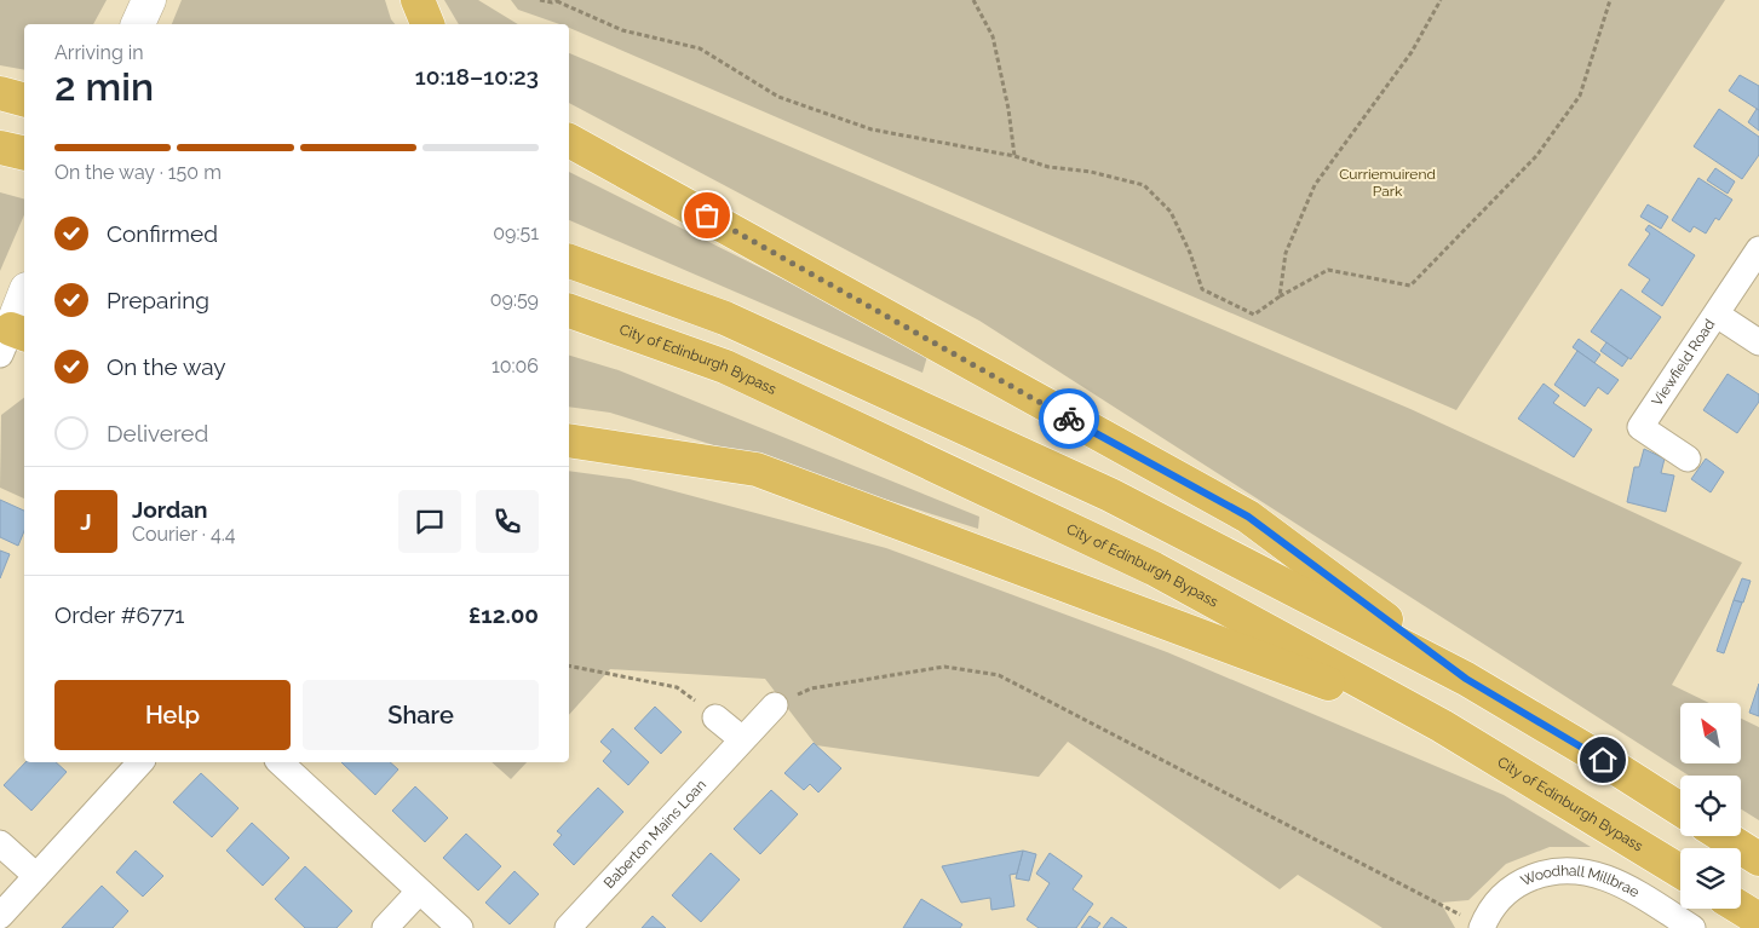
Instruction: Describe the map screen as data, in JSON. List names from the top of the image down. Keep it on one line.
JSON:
{"streets":{"highway":["City of Edinburgh Bypass"],"street":["Viewfield Road","Baberton Mains Loan","Woodhall Millbrae"]},"parks":["Curriemuirend Park"],"north":"top left","page":{"heading":["2 min","Arriving in","10:18–10:23"],"panel":["Jordan","Courier · 4.4","Order #6771","£12.00"],"bar":"On the way · 150 m","list":[["Confirmed","09:51"],["Preparing","09:59"],["On the way","10:06"],"Delivered"],"round":"J","buttons":["Help","Share"]}}
